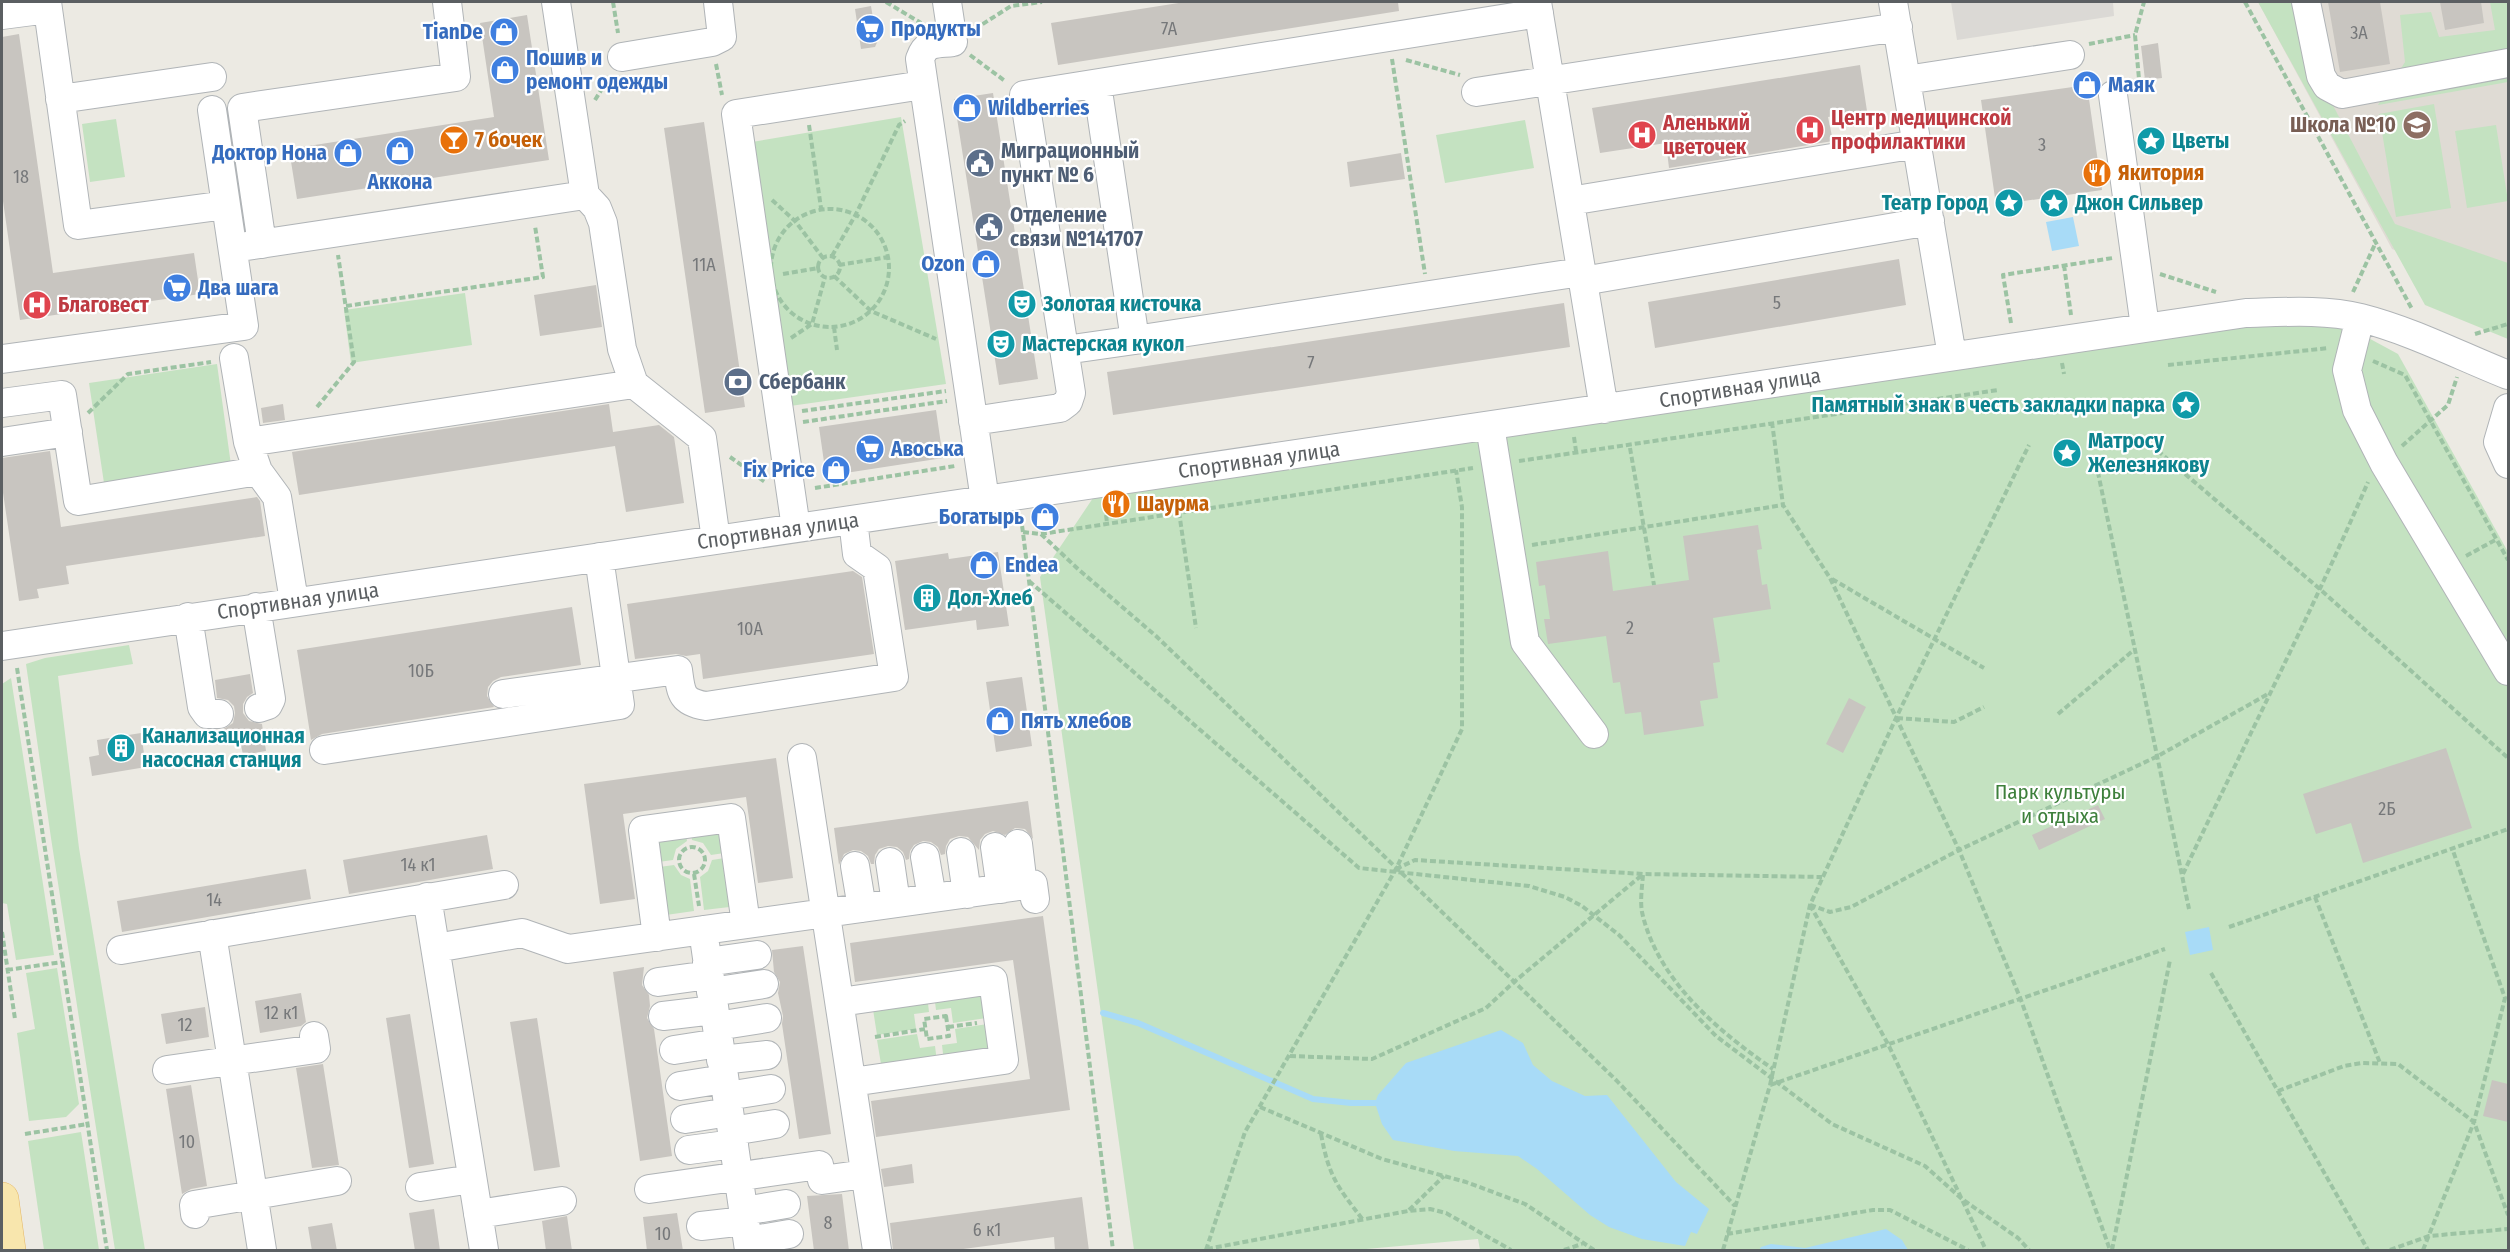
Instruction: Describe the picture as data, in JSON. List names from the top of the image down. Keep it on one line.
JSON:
{"streets":{"street":["Спортивная улица"]},"parks":["Парк культуры и отдыха"],"places":{"supermarket":["Продукты","Два шага","Авоська"],"shop":["TianDe","Пошив и ремонт одежды","Маяк","Wildberries","Аккона","Доктор Нона","Ozon","Fix Price","Богатырь","Endea","Пять хлебов"],"school or university":["Школа №10"],"hospital":["Центр медицинской профилактики","Аленький цветочек","Благовест"],"bar":["7 бочек"],"place":["Цветы","Театр Город","Джон Сильвер","Памятный знак в честь закладки парка","Матросу Железнякову"],"public building":["Миграционный пункт № 6","Отделение связи №141707"],"restaurant":["Якитория","Шаурма"],"theatre":["Золотая кисточка","Мастерская кукол"],"bank":["Сбербанк"],"building":["Дол-Хлеб","Канализационная насосная станция"]},"house_numbers":["7А","3А","3","18","11А","5","7","2","10А","10Б","2Б","14 к1","14","12 к1","12","10","8","6 к1","10"]}
